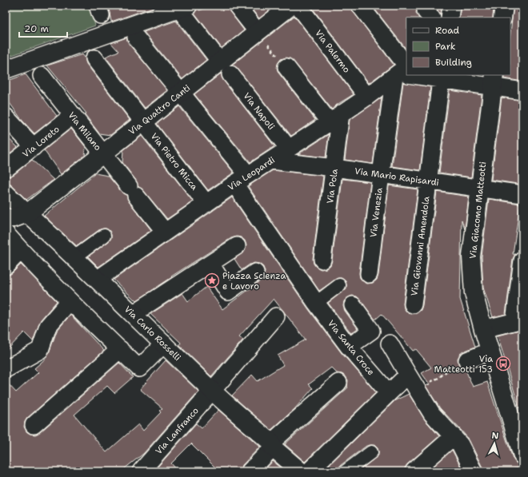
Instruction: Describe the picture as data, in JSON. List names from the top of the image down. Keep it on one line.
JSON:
{"streets":{"main road":["Via Quattro Canti","Via Giacomo Matteotti","Via Carlo Rosselli"],"street":["Via Palermo","Via Napoli","Via Milano","Via Loreto","Via Pietro Micca","Via Leopardi","Via Mario Rapisardi","Via Pola","Via Venezia","Via Giovanni Amendola","Via Santa Croce","Via Lanfranco"]},"crossings":[["Via Palermo","Via Leopardi"],["Via Quattro Canti","Via Napoli"],["Via Quattro Canti","Via Milano"],["Via Quattro Canti","Via Pietro Micca"],["Via Quattro Canti","Via Carlo Rosselli"],["Via Quattro Canti","Via Santa Croce"],["Via Napoli","Via Leopardi"],["Via Milano","Via Loreto"],["Via Milano","Via Leopardi"],["Via Pietro Micca","Via Leopardi"],["Via Leopardi","Via Mario Rapisardi"],["Via Leopardi","Via Pola"],["Via Leopardi","Via Venezia"],["Via Leopardi","Via Carlo Rosselli"],["Via Leopardi","Via Santa Croce"],["Via Mario Rapisardi","Via Pola"],["Via Mario Rapisardi","Via Giacomo Matteotti"],["Via Mario Rapisardi","Via Venezia"],["Via Mario Rapisardi","Via Giovanni Amendola"],["Via Carlo Rosselli","Via Lanfranco"]],"places":{"place":["Piazza Scienza e Lavoro"],"bus stop":["Via Matteotti 153"]},"legend":["Road","Park","Building"],"scale_bar":"20 m","north":"top"}
